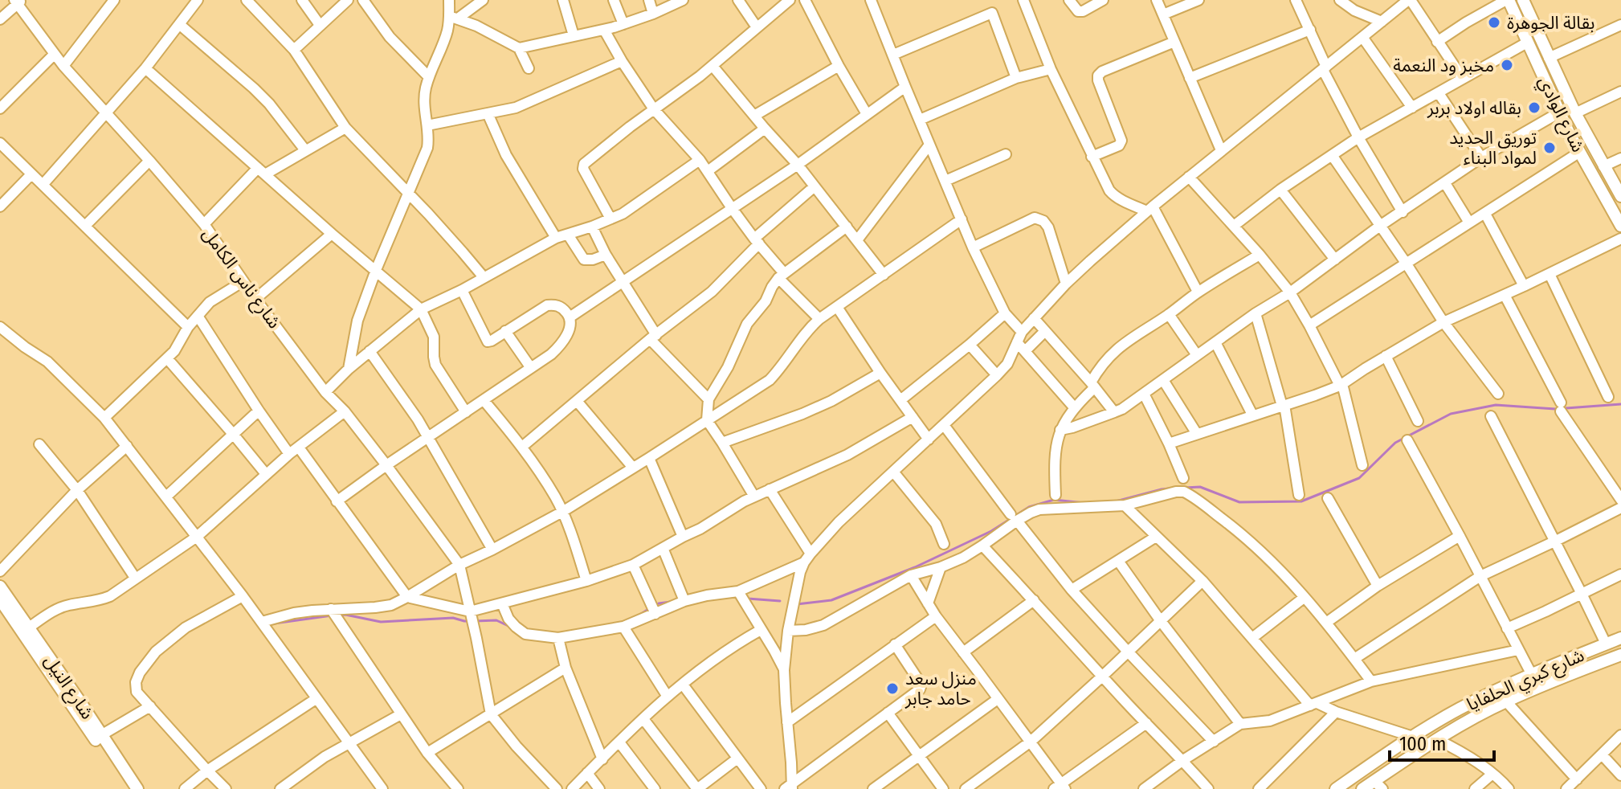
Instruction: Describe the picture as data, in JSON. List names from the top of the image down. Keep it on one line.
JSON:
{"streets":{"main road":["شارع الوادي","شارع كبري الحلفايا","شارع النيل"],"street":["شارع ناس الكامل"]},"places":["بقالة الجوهرة","مخبز ود النعمة","بقاله اولاد بربر","توريق الحديد لمواد البناء","منزل سعد حامد جابر"],"scale_bar":"100 m"}
